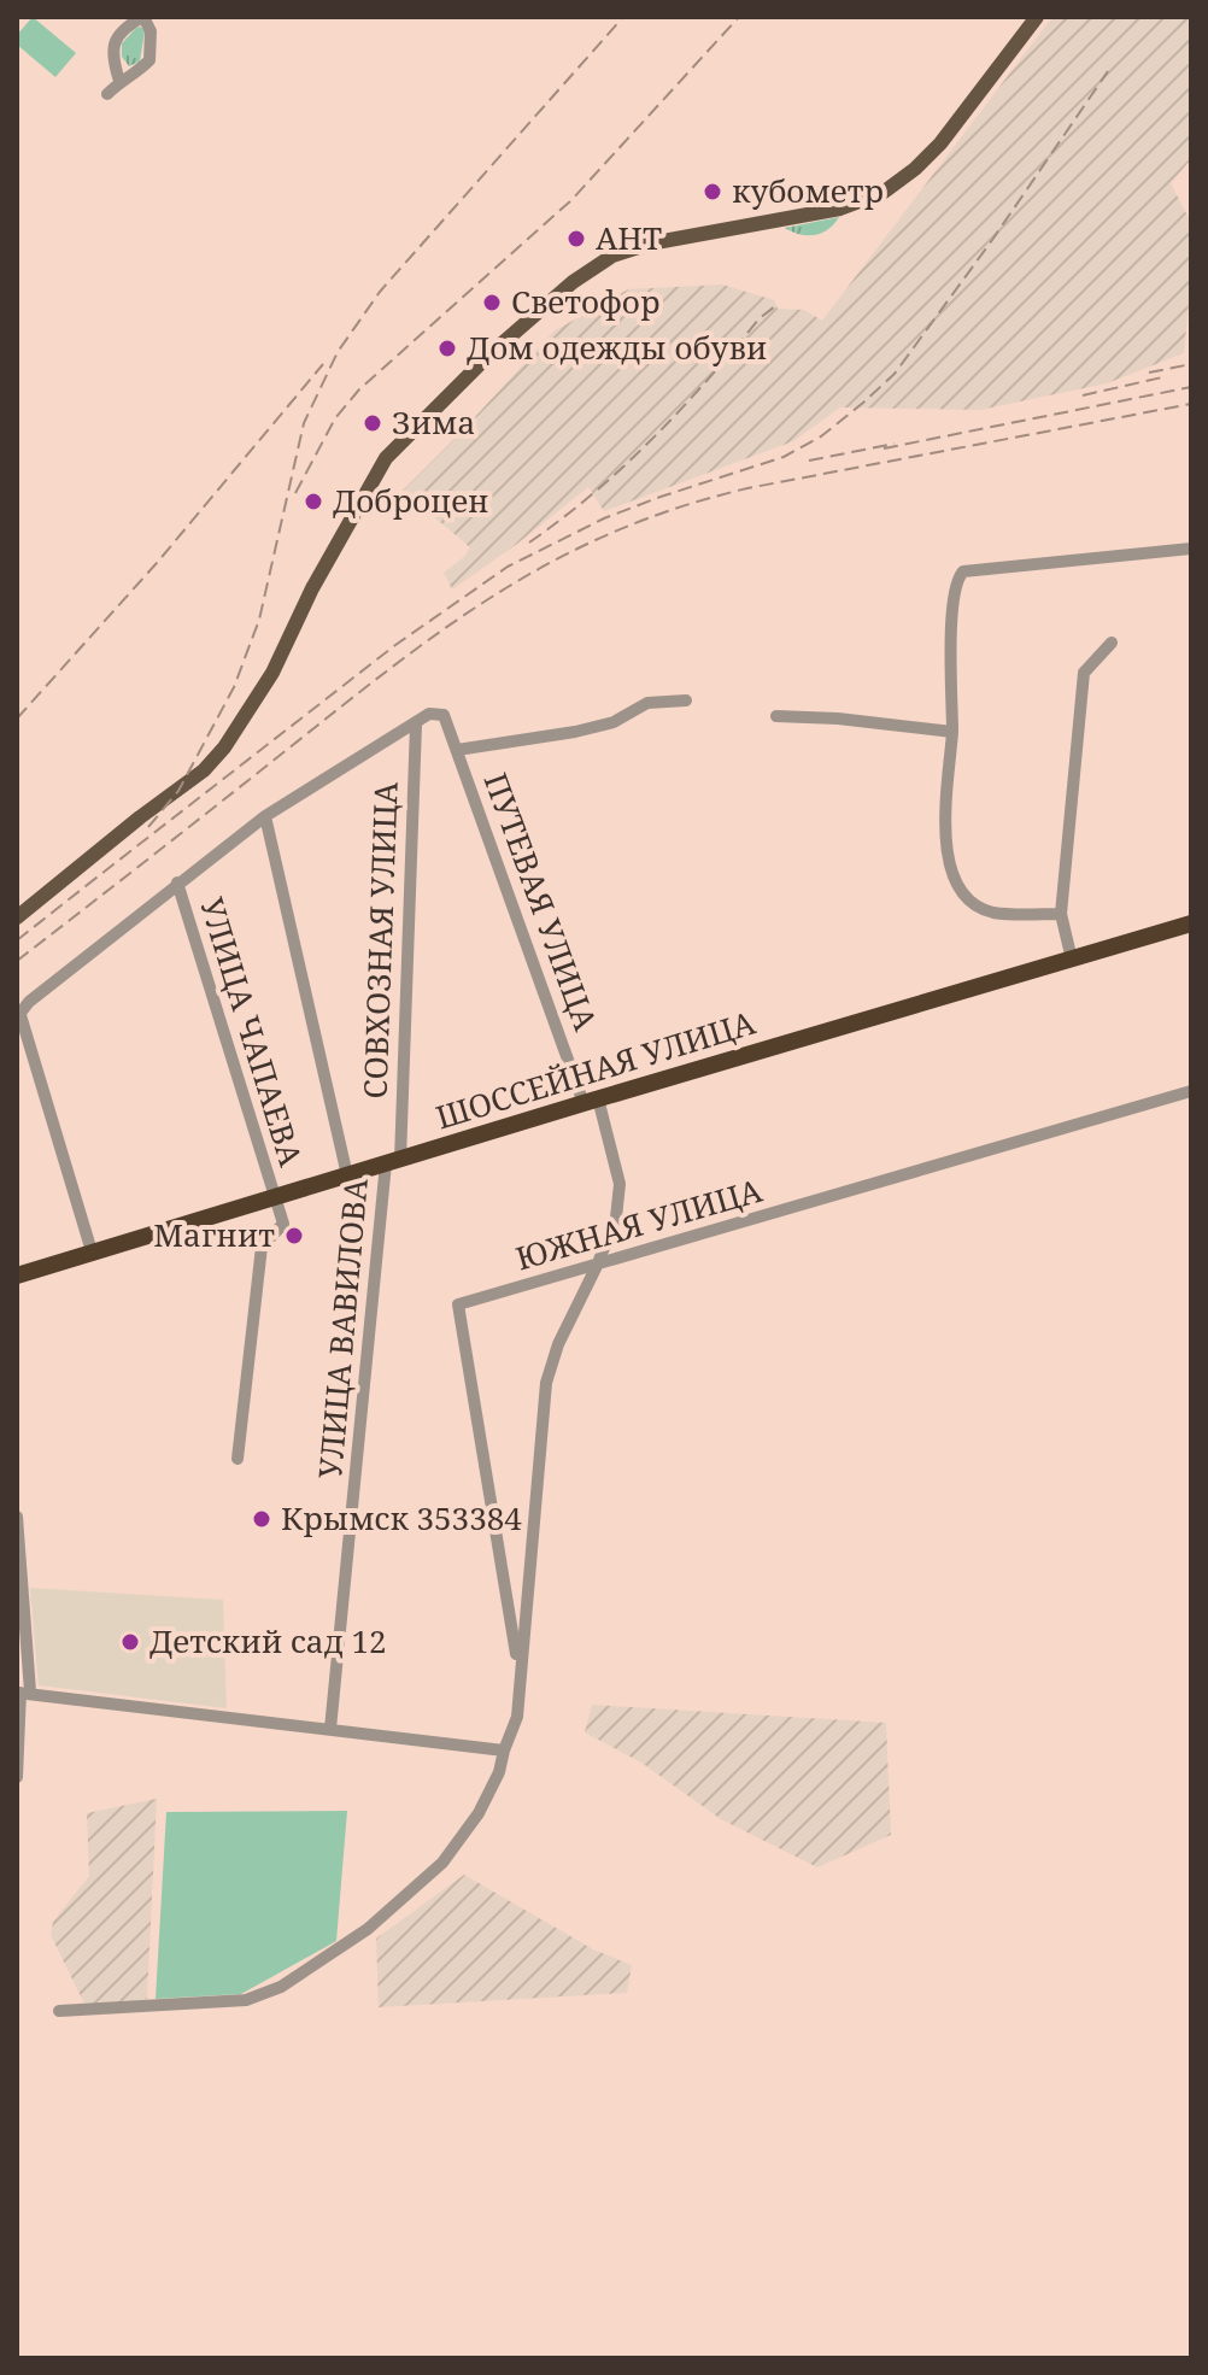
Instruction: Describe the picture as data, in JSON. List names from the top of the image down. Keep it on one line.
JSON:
{"streets":{"highway":["ШОССЕЙНАЯ УЛИЦА"],"street":["ПУТЕВАЯ УЛИЦА","СОВХОЗНАЯ УЛИЦА","УЛИЦА ЧАПАЕВА","ЮЖНАЯ УЛИЦА","УЛИЦА ВАВИЛОВА"]},"crossings":[["ПУТЕВАЯ УЛИЦА","СОВХОЗНАЯ УЛИЦА"],["ПУТЕВАЯ УЛИЦА","ШОССЕЙНАЯ УЛИЦА"],["ПУТЕВАЯ УЛИЦА","ЮЖНАЯ УЛИЦА"],["СОВХОЗНАЯ УЛИЦА","ШОССЕЙНАЯ УЛИЦА"],["СОВХОЗНАЯ УЛИЦА","УЛИЦА ВАВИЛОВА"],["УЛИЦА ЧАПАЕВА","ШОССЕЙНАЯ УЛИЦА"],["ШОССЕЙНАЯ УЛИЦА","УЛИЦА ВАВИЛОВА"]],"places":["кубометр","АНТ","Светофор","Дом одежды обуви","Зима","Доброцен","Магнит","Крымск 353384","Детский сад 12"]}
